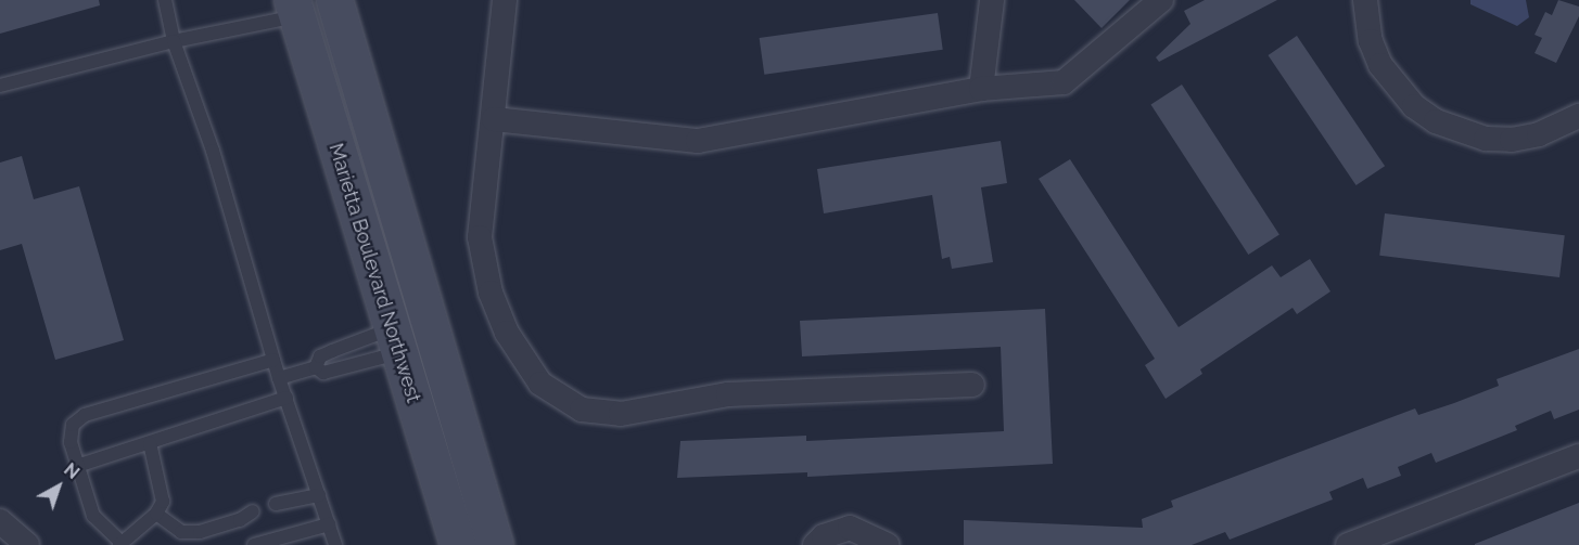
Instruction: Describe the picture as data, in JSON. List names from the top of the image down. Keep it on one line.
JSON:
{"streets":{"main road":["Marietta Boulevard Northwest"]},"north":"top right"}
